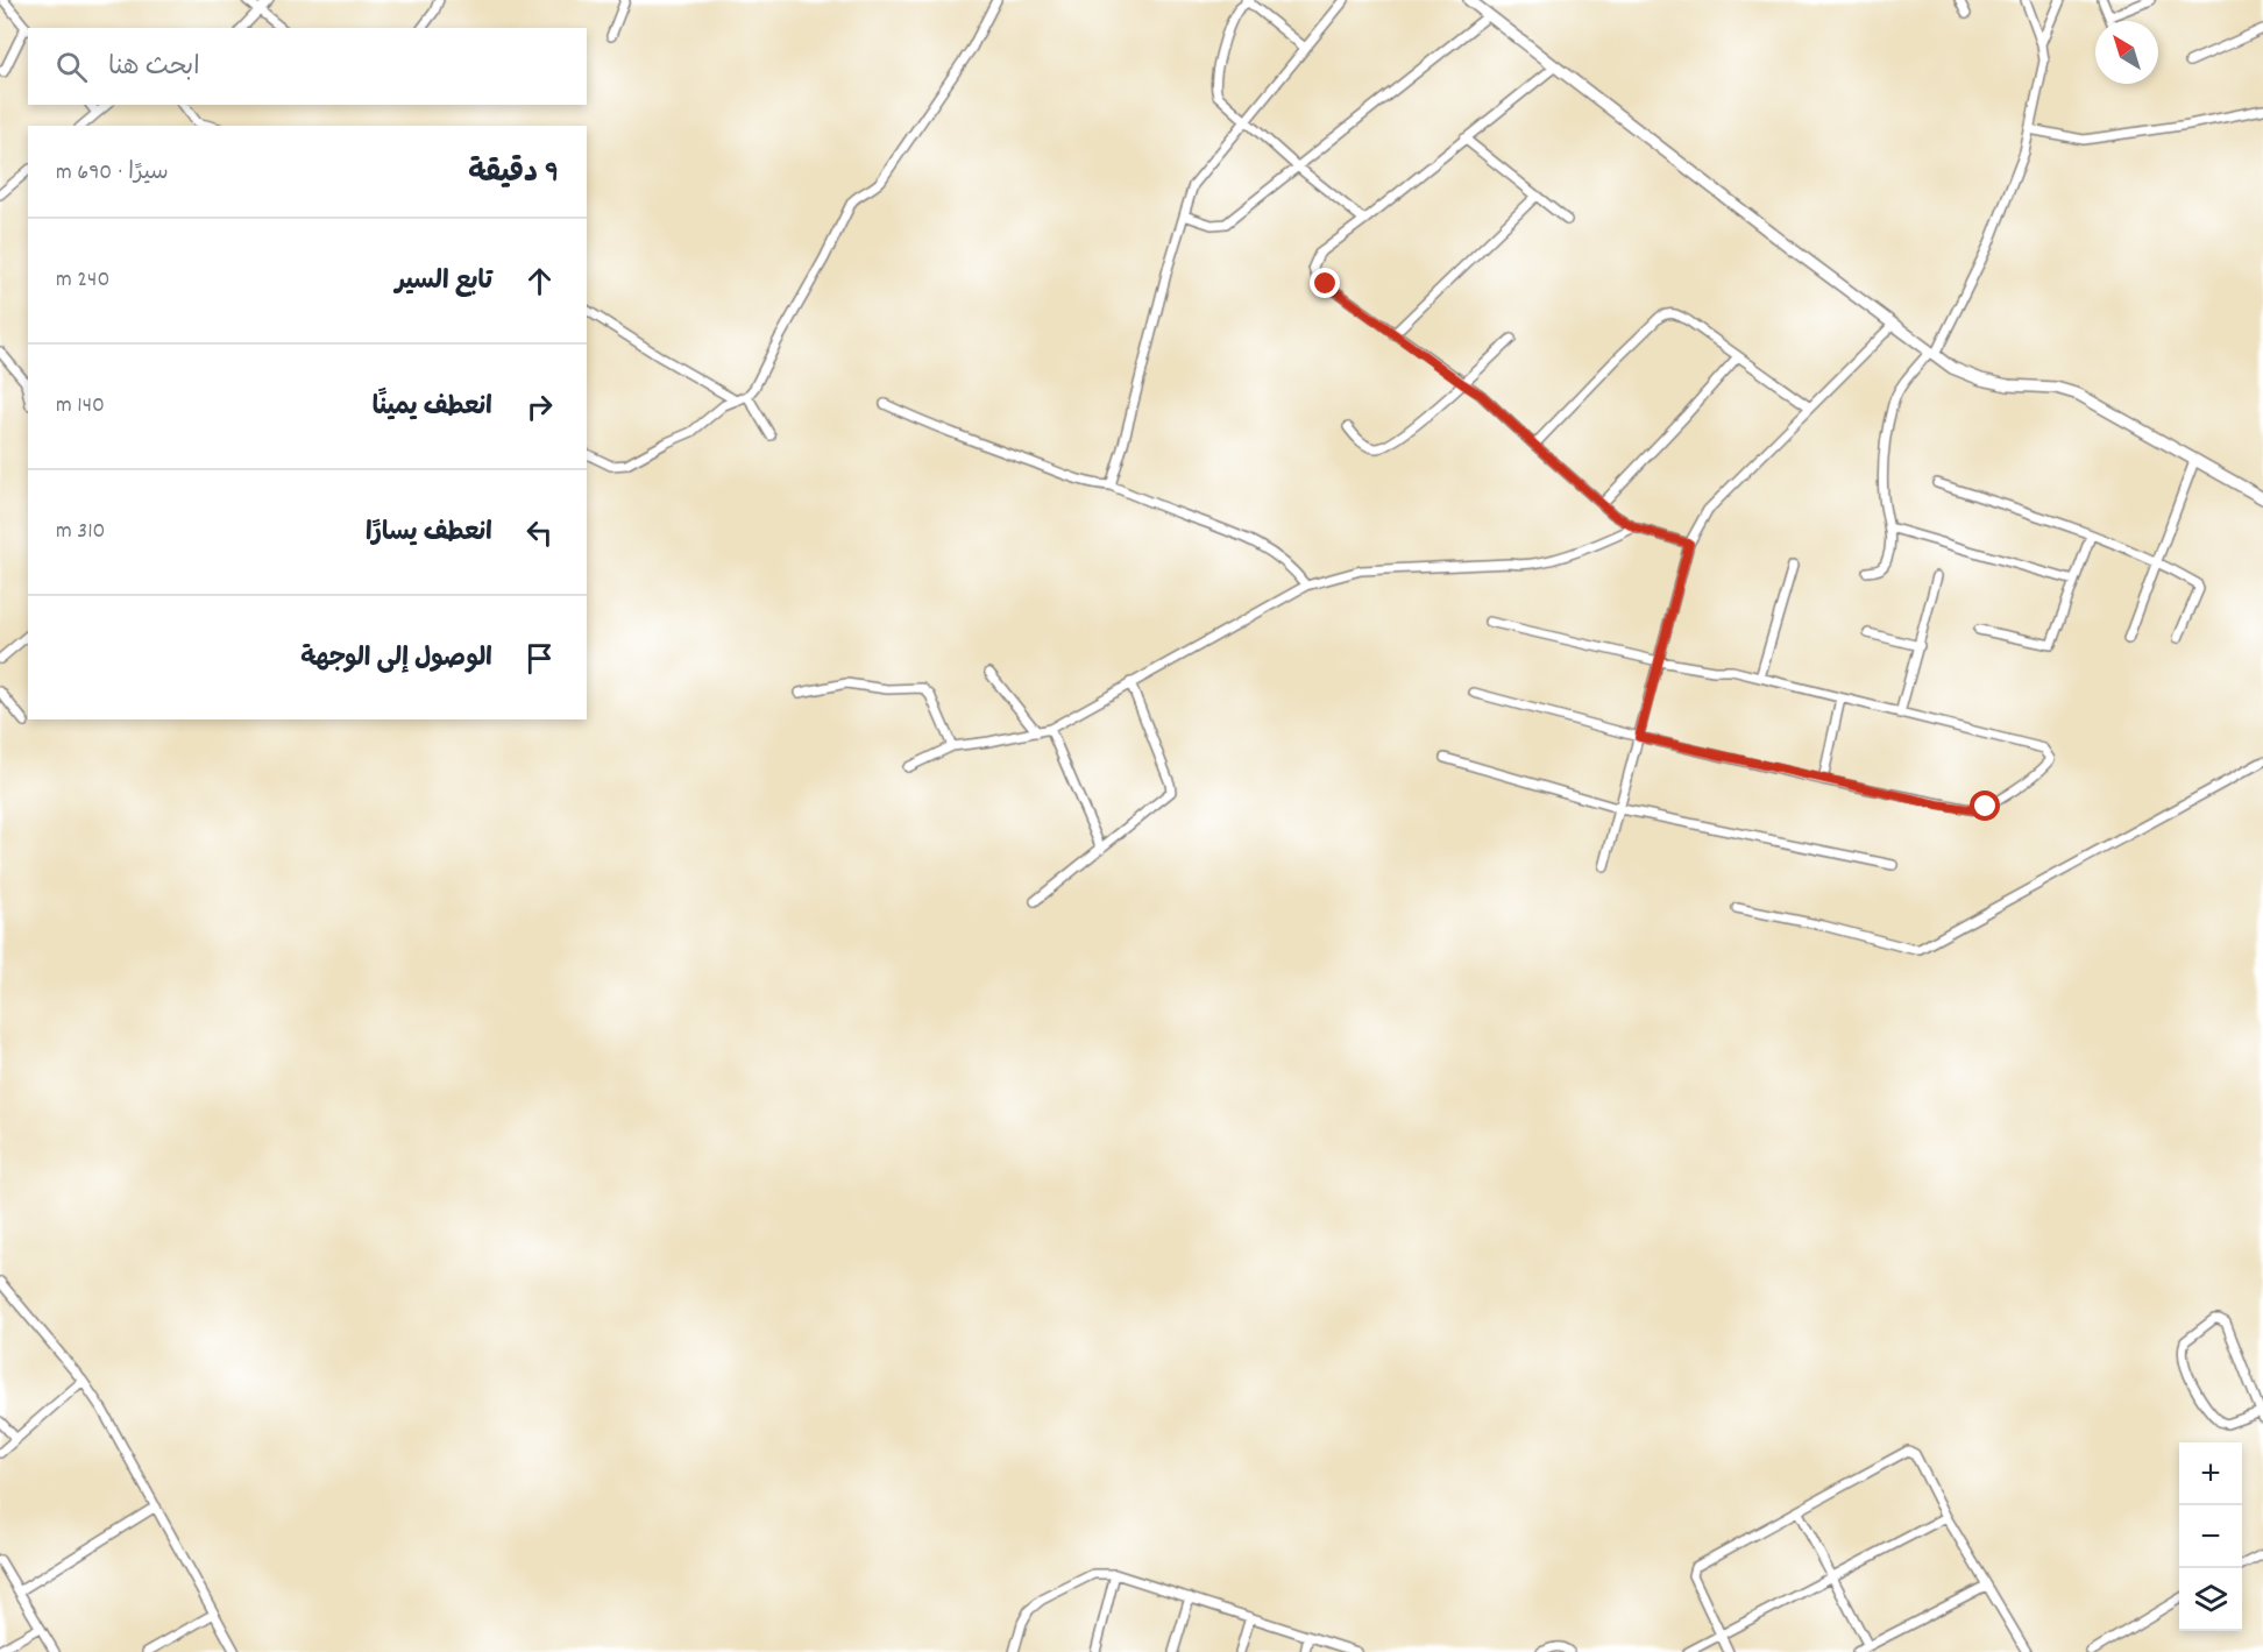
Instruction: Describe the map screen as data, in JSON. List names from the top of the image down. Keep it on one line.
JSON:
{"north":"top left","page":{"search":"ابحث هنا","heading":["9 دقيقة","سيرًا · 690 m"],"list":[["تابع السير","240 m"],["انعطف يمينًا","140 m"],["انعطف يسارًا","310 m"],"الوصول إلى الوجهة"],"map_buttons":["+","−"]}}
